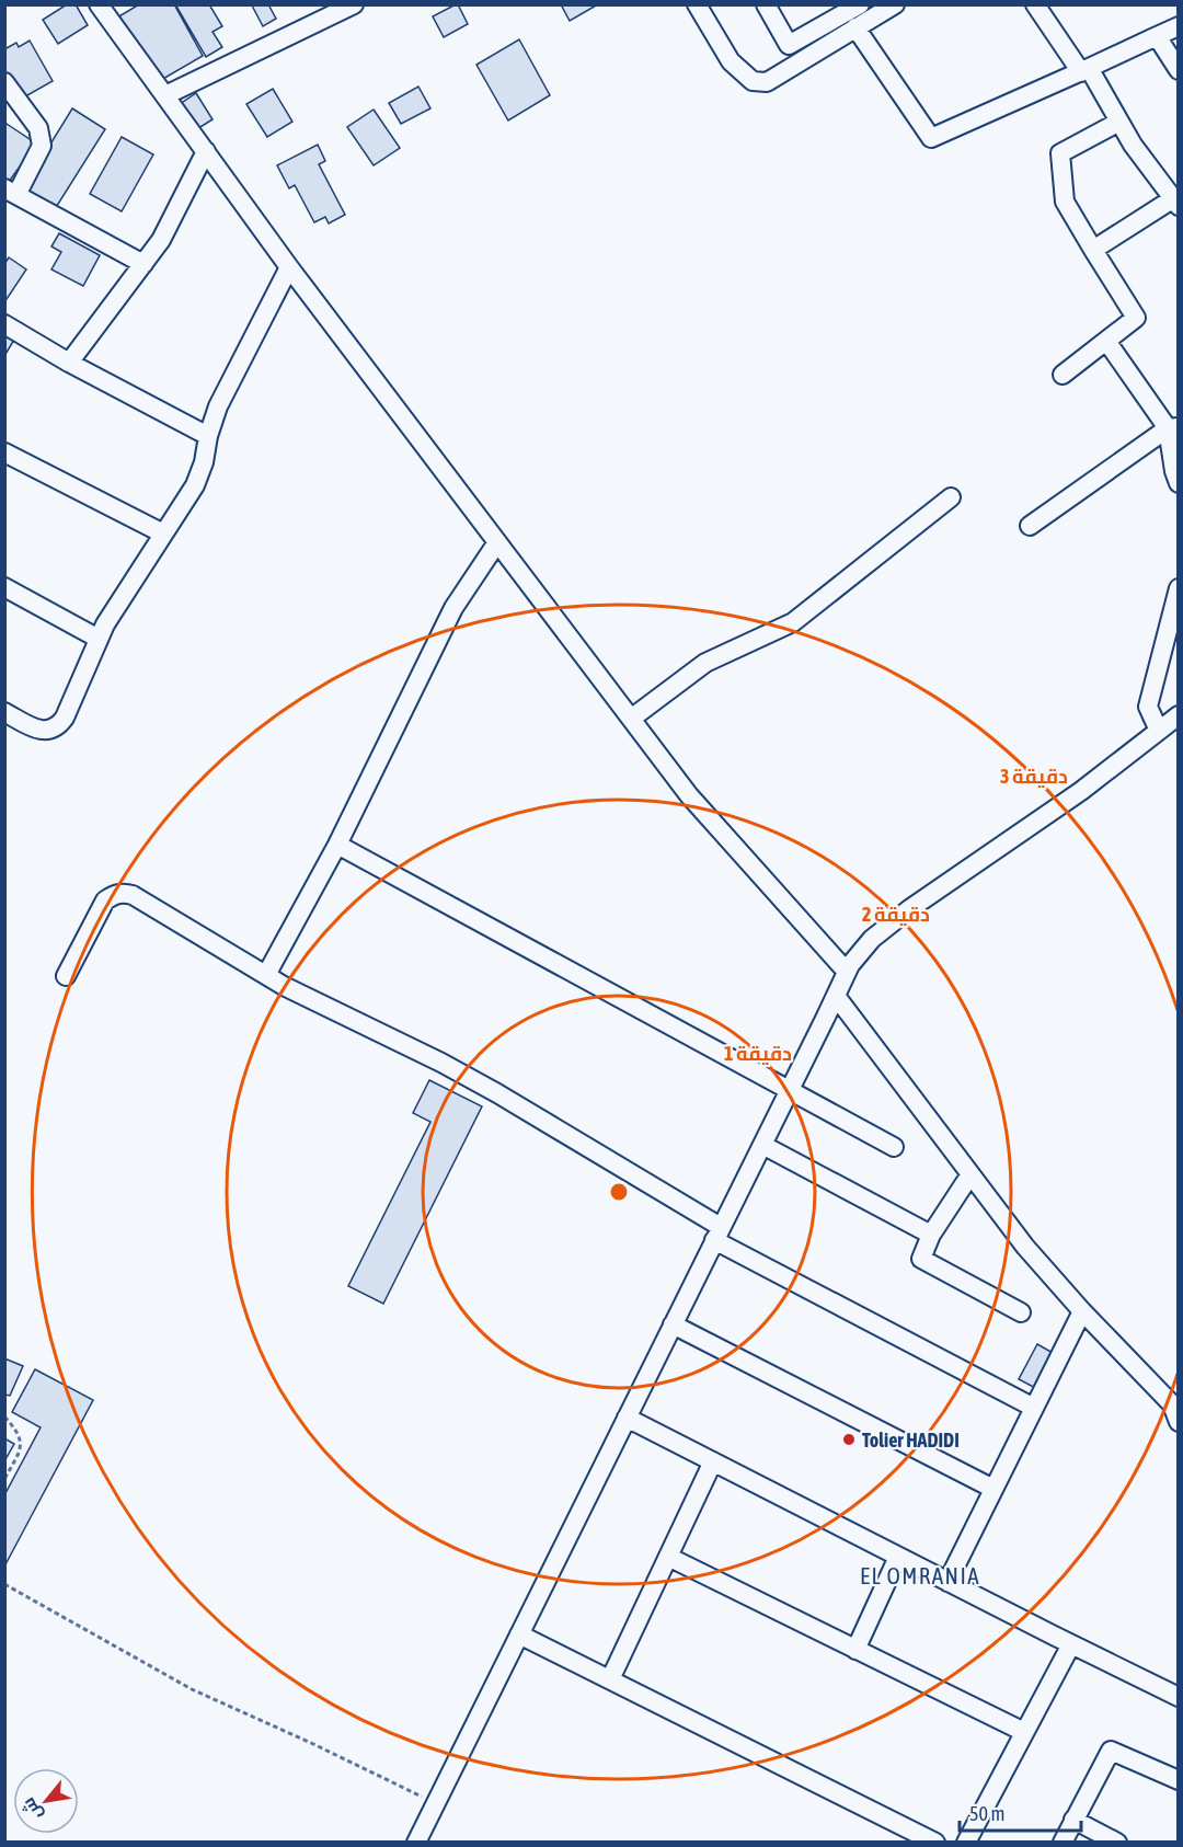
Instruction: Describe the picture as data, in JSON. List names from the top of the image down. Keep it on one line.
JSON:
{"districts":["EL OMRANIA"],"places":["Tolier HADIDI"],"scale_bar":"50 m","north":"bottom left","rings":["3 دقيقة","2 دقيقة","1 دقيقة"]}
